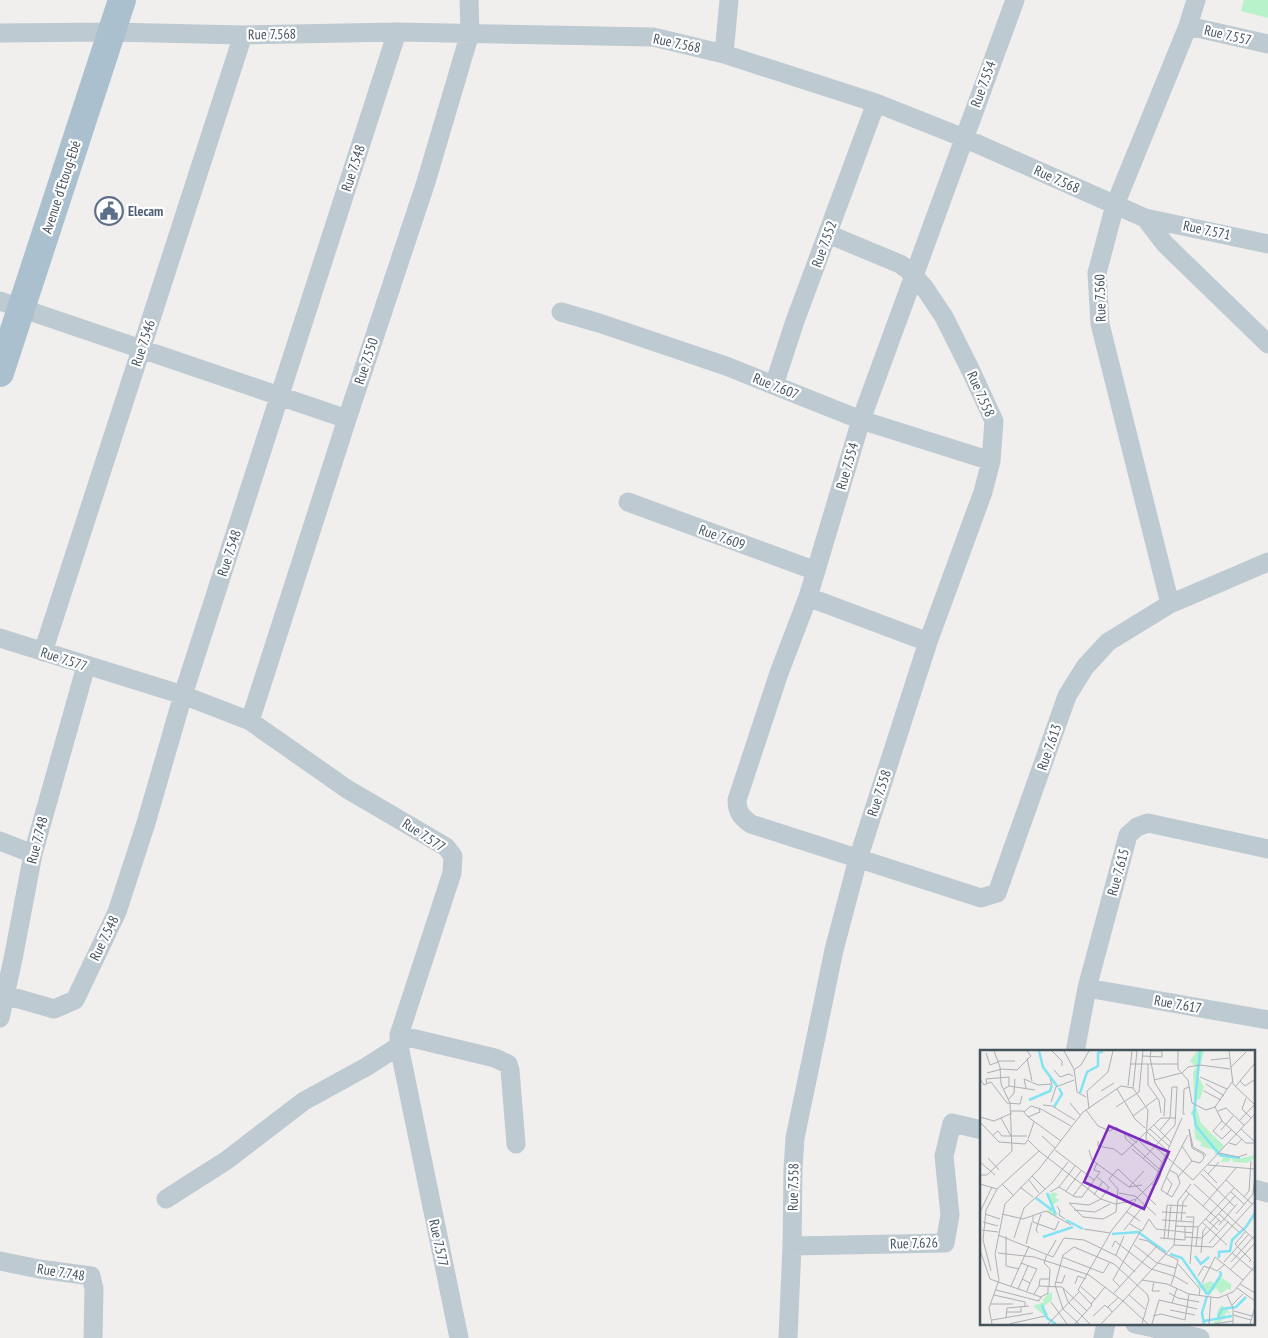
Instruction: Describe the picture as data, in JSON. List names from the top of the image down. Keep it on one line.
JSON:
{"streets":{"main road":["Avenue d'Etoug-Ebé"],"street":["Rue 7.568","Rue 7.557","Rue 7.554","Rue 7.548","Rue 7.571","Rue 7.552","Rue 7.560","Rue 7.546","Rue 7.550","Rue 7.607","Rue 7.558","Rue 7.609","Rue 7.577","Rue 7.613","Rue 7.748","Rue 7.615","Rue 7.617","Rue 7.626"]},"crossings":[["Rue 7.568","Rue 7.554"],["Rue 7.568","Rue 7.548"],["Rue 7.568","Avenue d'Etoug-Ebé"],["Rue 7.568","Rue 7.571"],["Rue 7.568","Rue 7.552"],["Rue 7.568","Rue 7.560"],["Rue 7.568","Rue 7.546"],["Rue 7.568","Rue 7.550"],["Rue 7.557","Rue 7.560"],["Rue 7.554","Rue 7.607"],["Rue 7.554","Rue 7.558"],["Rue 7.554","Rue 7.609"],["Rue 7.554","Rue 7.613"],["Rue 7.548","Rue 7.577"],["Rue 7.548","Rue 7.748"],["Rue 7.552","Rue 7.607"],["Rue 7.552","Rue 7.558"],["Rue 7.560","Rue 7.613"],["Rue 7.546","Rue 7.577"],["Rue 7.550","Rue 7.577"],["Rue 7.607","Rue 7.558"],["Rue 7.558","Rue 7.613"],["Rue 7.558","Rue 7.626"],["Rue 7.577","Rue 7.748"],["Rue 7.615","Rue 7.617"]],"places":{"public building":["Elecam"]}}
